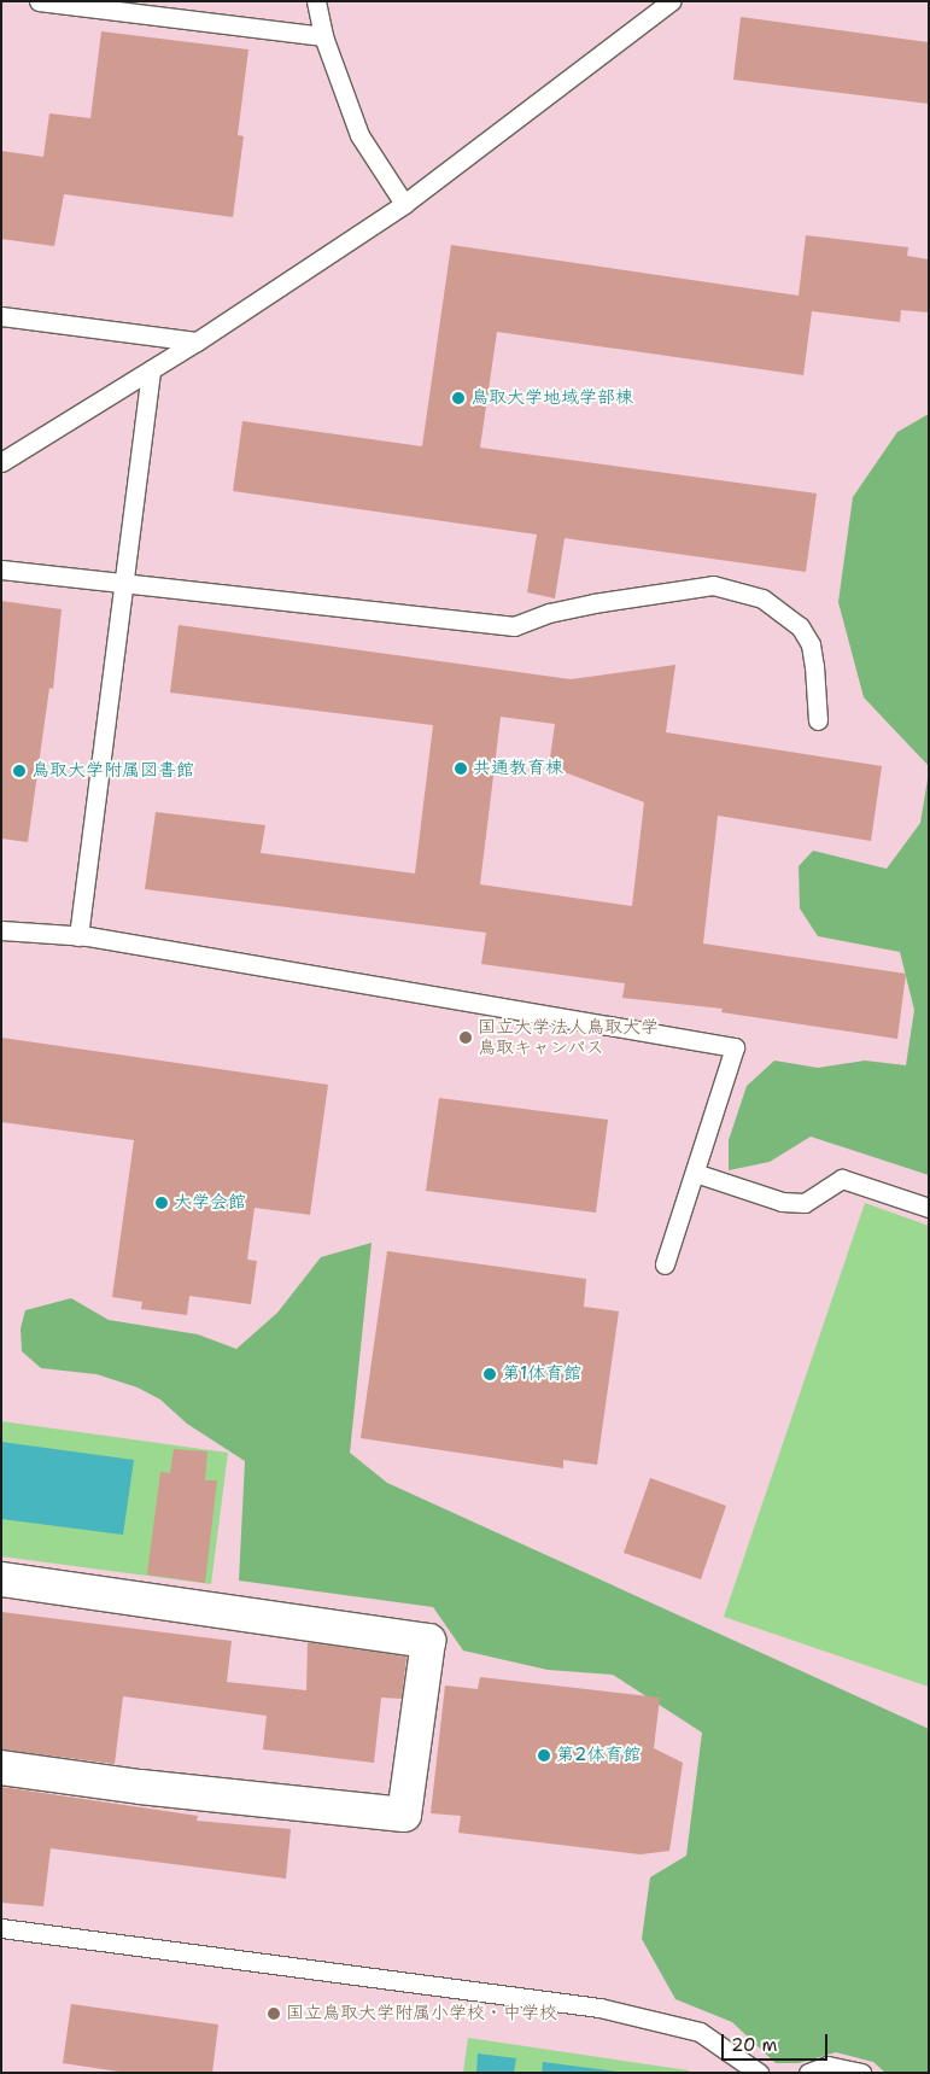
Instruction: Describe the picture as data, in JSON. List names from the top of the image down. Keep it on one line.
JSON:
{"places":["鳥取大学地域学部棟","共通教育棟","鳥取大学附属図書館","国立大学法人鳥取大学 鳥取キャンパス","大学会館","第1体育館","第2体育館","国立鳥取大学附属小学校・中学校"],"scale_bar":"20 m"}
